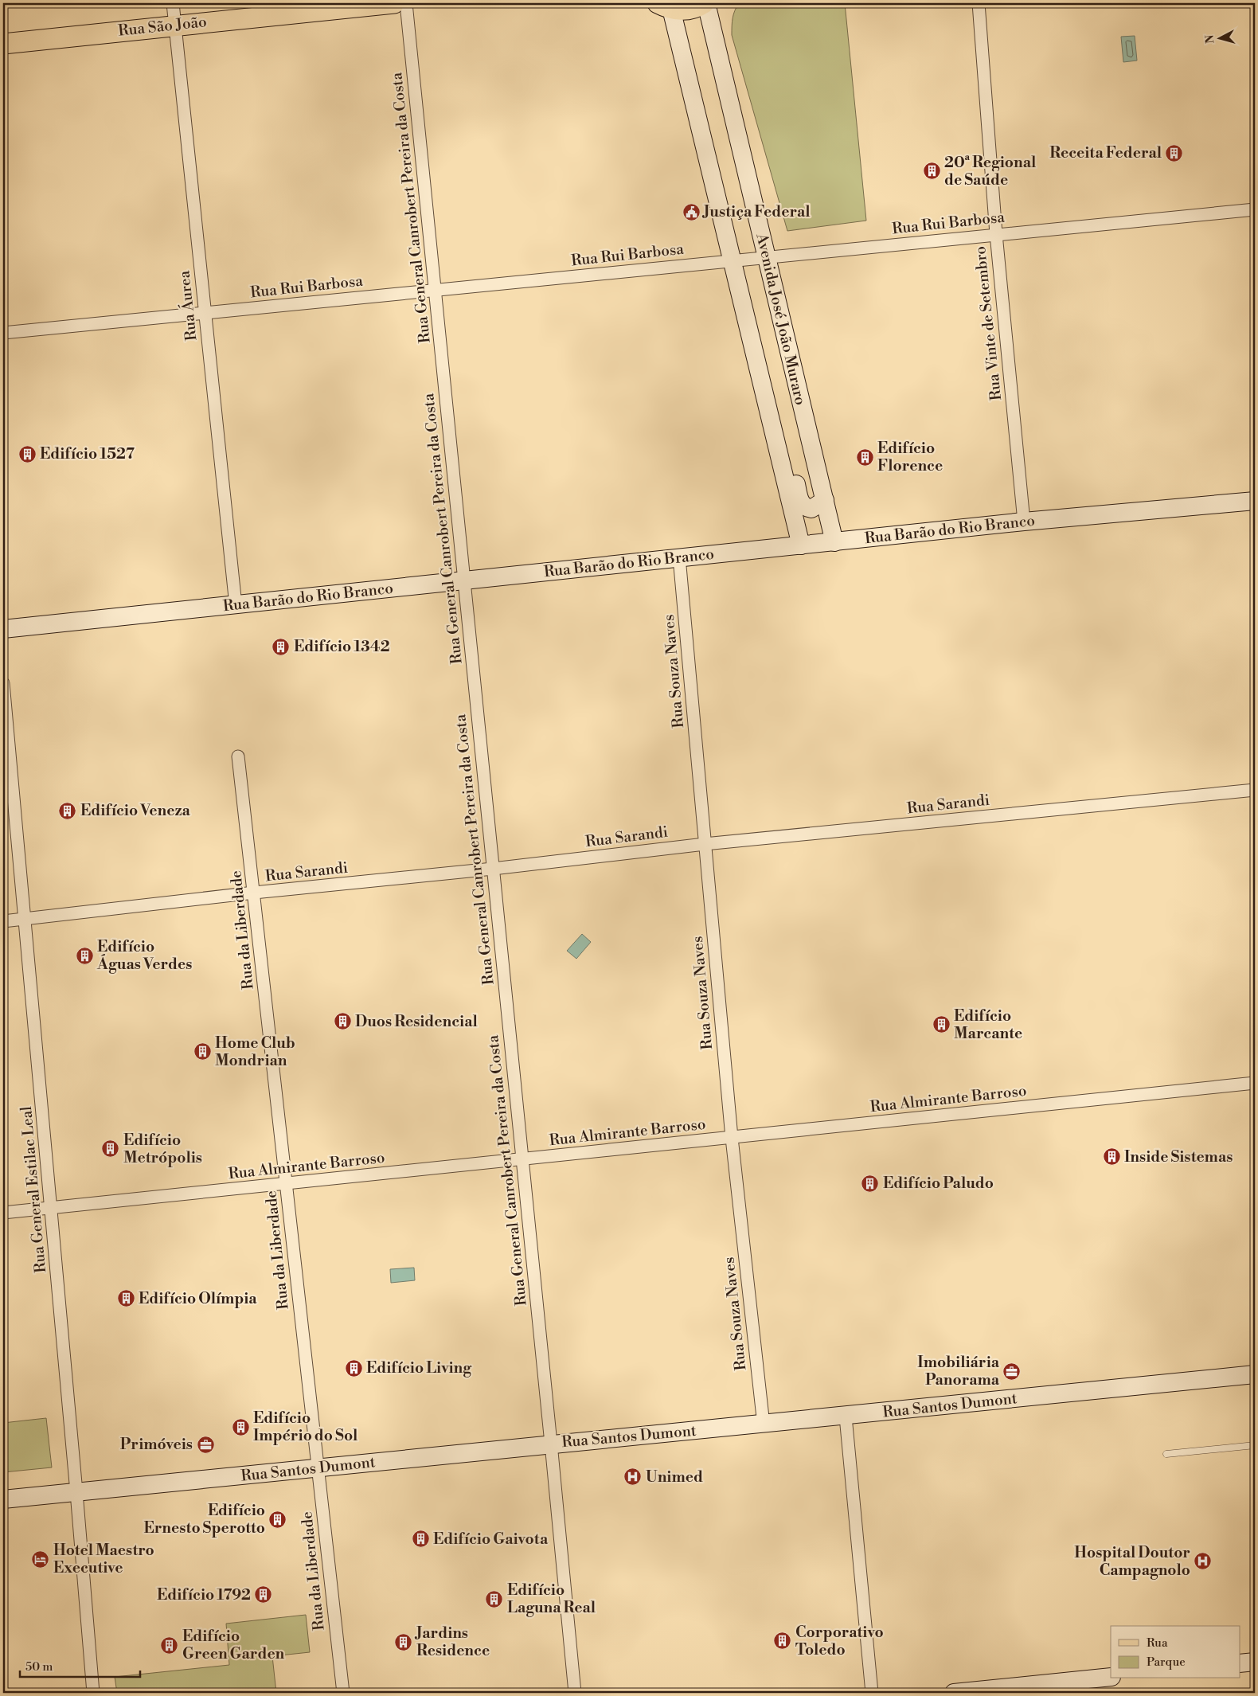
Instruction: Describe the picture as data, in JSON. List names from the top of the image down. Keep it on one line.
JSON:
{"streets":{"main road":["Rua São João"],"street":["Rua General Canrobert Pereira da Costa","Rua Rui Barbosa","Rua Áurea","Avenida José João Muraro","Rua Vinte de Setembro","Rua Barão do Rio Branco","Rua Souza Naves","Rua Sarandi","Rua da Liberdade","Rua Almirante Barroso","Rua General Estilac Leal","Rua Santos Dumont"]},"crossings":[["Rua São João","Rua Áurea"],["Rua General Canrobert Pereira da Costa","Rua Rui Barbosa"],["Rua General Canrobert Pereira da Costa","Rua Barão do Rio Branco"],["Rua General Canrobert Pereira da Costa","Rua Sarandi"],["Rua General Canrobert Pereira da Costa","Rua Almirante Barroso"],["Rua General Canrobert Pereira da Costa","Rua Santos Dumont"],["Rua Rui Barbosa","Rua Áurea"],["Rua Rui Barbosa","Avenida José João Muraro"],["Rua Rui Barbosa","Rua Vinte de Setembro"],["Rua Áurea","Rua Barão do Rio Branco"],["Avenida José João Muraro","Rua Barão do Rio Branco"],["Rua Vinte de Setembro","Rua Barão do Rio Branco"],["Rua Barão do Rio Branco","Rua Souza Naves"],["Rua Souza Naves","Rua Sarandi"],["Rua Souza Naves","Rua Almirante Barroso"],["Rua Souza Naves","Rua Santos Dumont"],["Rua Sarandi","Rua da Liberdade"],["Rua Sarandi","Rua General Estilac Leal"],["Rua da Liberdade","Rua Almirante Barroso"],["Rua da Liberdade","Rua Santos Dumont"],["Rua Almirante Barroso","Rua General Estilac Leal"],["Rua General Estilac Leal","Rua Santos Dumont"]],"places":{"building":["Receita Federal","20ª Regional de Saúde","Edifício 1527","Edifício Florence","Edifício 1342","Edifício Veneza","Edifício Águas Verdes","Duos Residencial","Edifício Marcante","Home Club Mondrian","Edifício Metrópolis","Inside Sistemas","Edifício Paludo","Edifício Olímpia","Edifício Living","Edifício Império do Sol","Edifício Ernesto Sperotto","Edifício Gaivota","Edifício 1792","Edifício Laguna Real","Corporativo Toledo","Jardins Residence","Edifício Green Garden"],"public building":["Justiça Federal"],"office":["Imobiliária Panorama","Primóveis"],"hospital":["Unimed","Hospital Doutor Campagnolo"],"hotel":["Hotel Maestro Executive"]},"legend":["Rua","Parque"],"scale_bar":"50 m","north":"left"}
